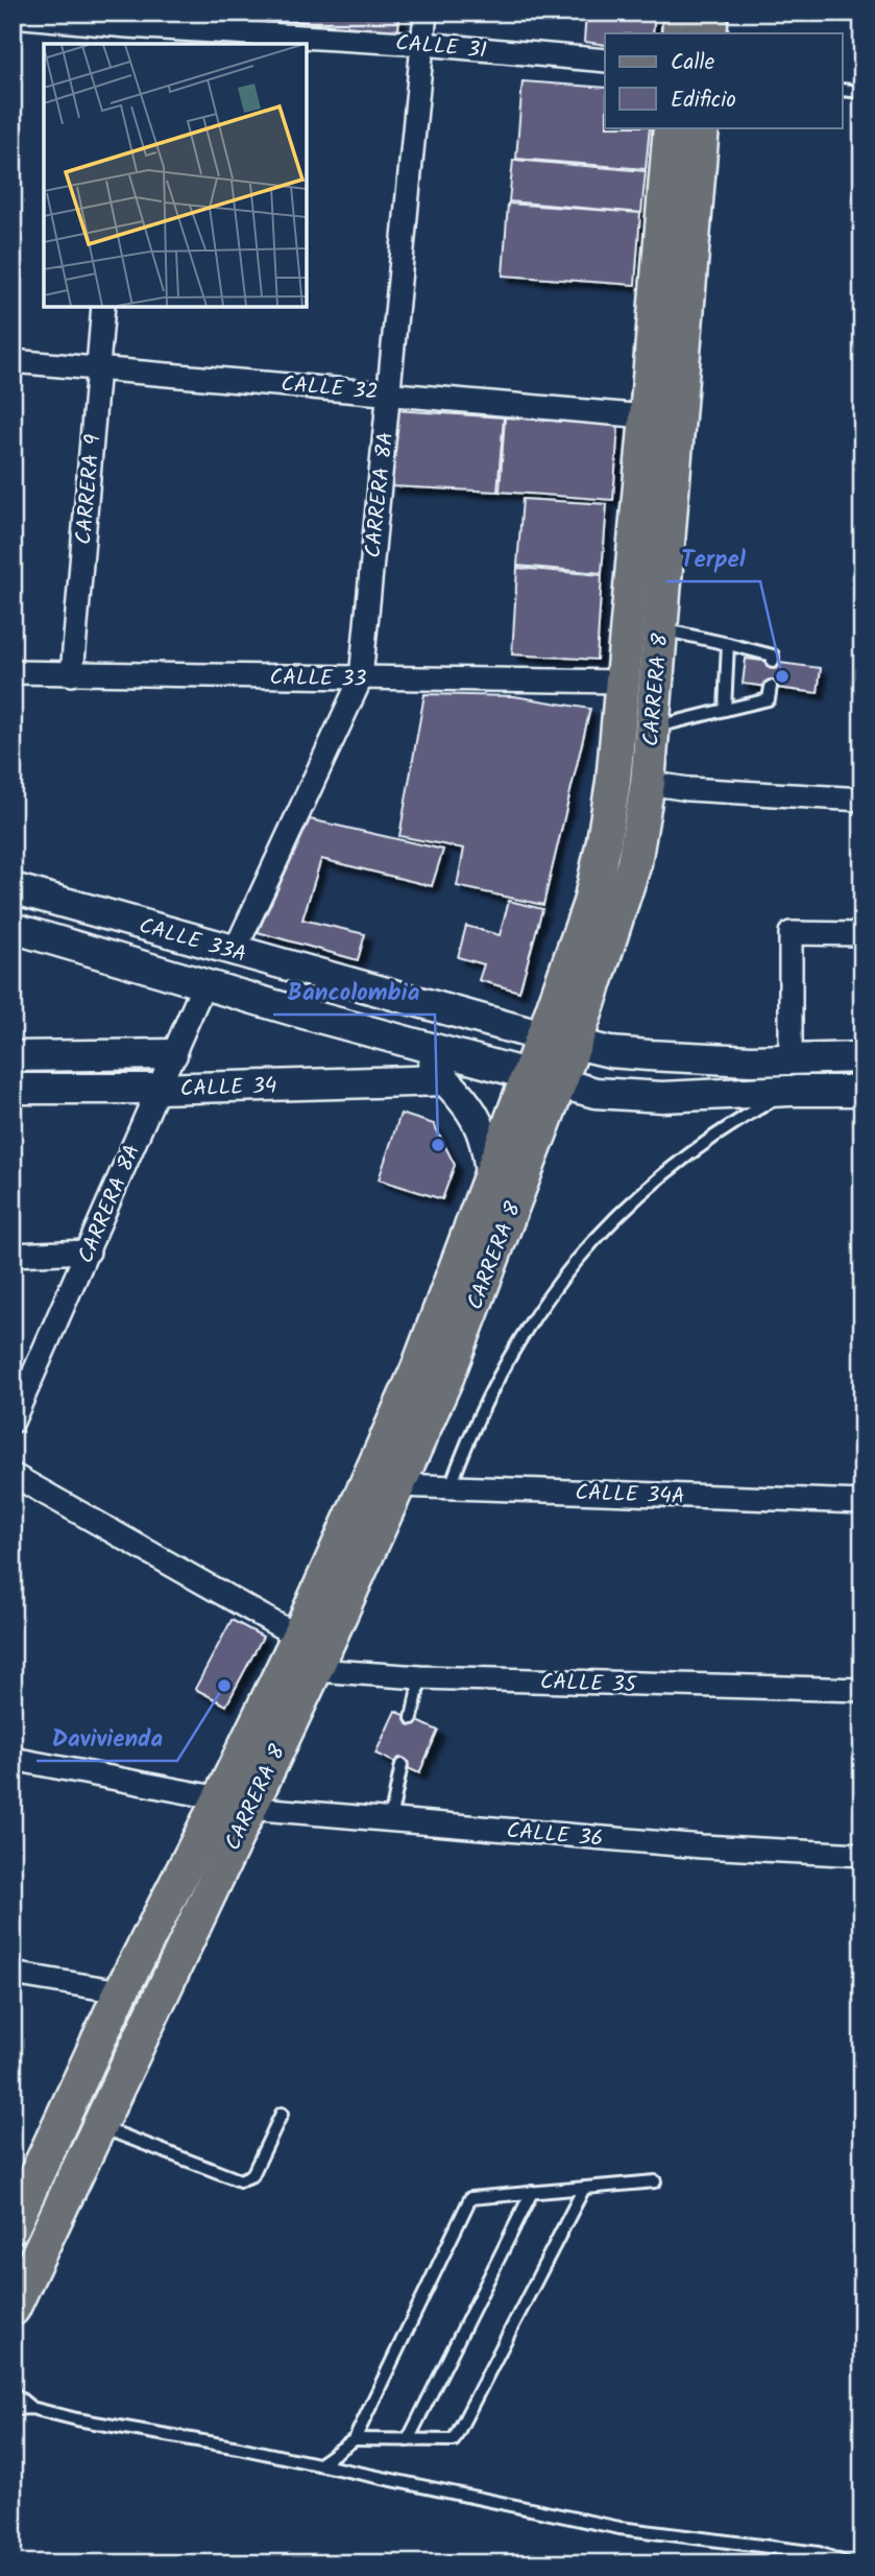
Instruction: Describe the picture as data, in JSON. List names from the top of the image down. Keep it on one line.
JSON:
{"streets":{"main road":["CARRERA 8","CALLE 33A","CALLE 34"],"street":["CALLE 31","CALLE 32","CARRERA 9","CARRERA 8A","CALLE 33","CALLE 34A","CALLE 35","CALLE 36"]},"crossings":[["CALLE 31","CARRERA 8A"],["CALLE 32","CARRERA 9"],["CALLE 32","CARRERA 8A"],["CALLE 32","CARRERA 8"],["CARRERA 9","CALLE 33"],["CARRERA 8A","CALLE 33"],["CARRERA 8A","CALLE 33A"],["CARRERA 8A","CALLE 34"],["CALLE 33","CARRERA 8"],["CARRERA 8","CALLE 33A"],["CARRERA 8","CALLE 34A"],["CARRERA 8","CALLE 35"],["CARRERA 8","CALLE 36"]],"places":["Terpel","Bancolombia","Davivienda"],"legend":["Calle","Edificio"]}
